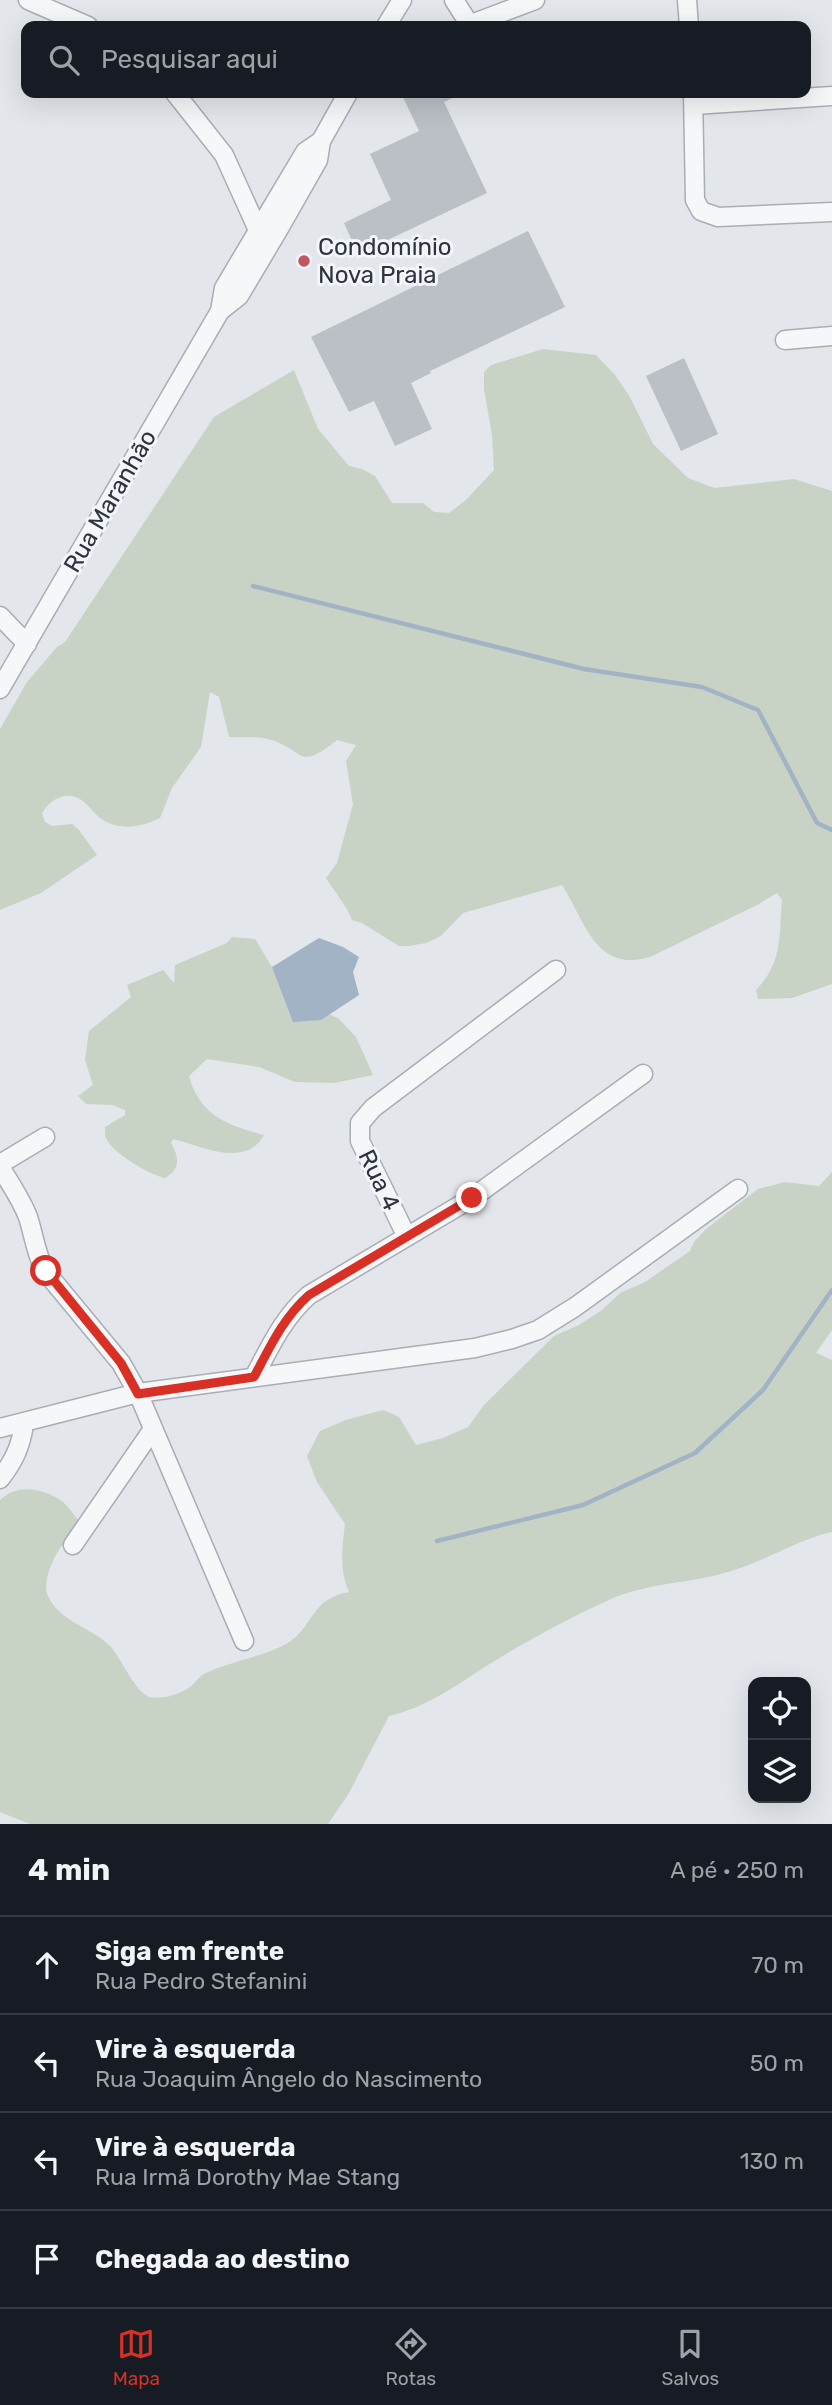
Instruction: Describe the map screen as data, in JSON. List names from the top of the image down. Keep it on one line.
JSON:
{"streets":{"street":["Rua Maranhão","Rua 4"]},"places":["Condomínio Nova Praia"],"page":{"search":"Pesquisar aqui","heading":["4 min","A pé · 250 m"],"list":[["Siga em frente","Rua Pedro Stefanini","70 m"],["Vire à esquerda","Rua Joaquim Ângelo do Nascimento","50 m"],["Vire à esquerda","Rua Irmã Dorothy Mae Stang","130 m"],"Chegada ao destino"],"nav":["Mapa","Rotas","Salvos"]}}
